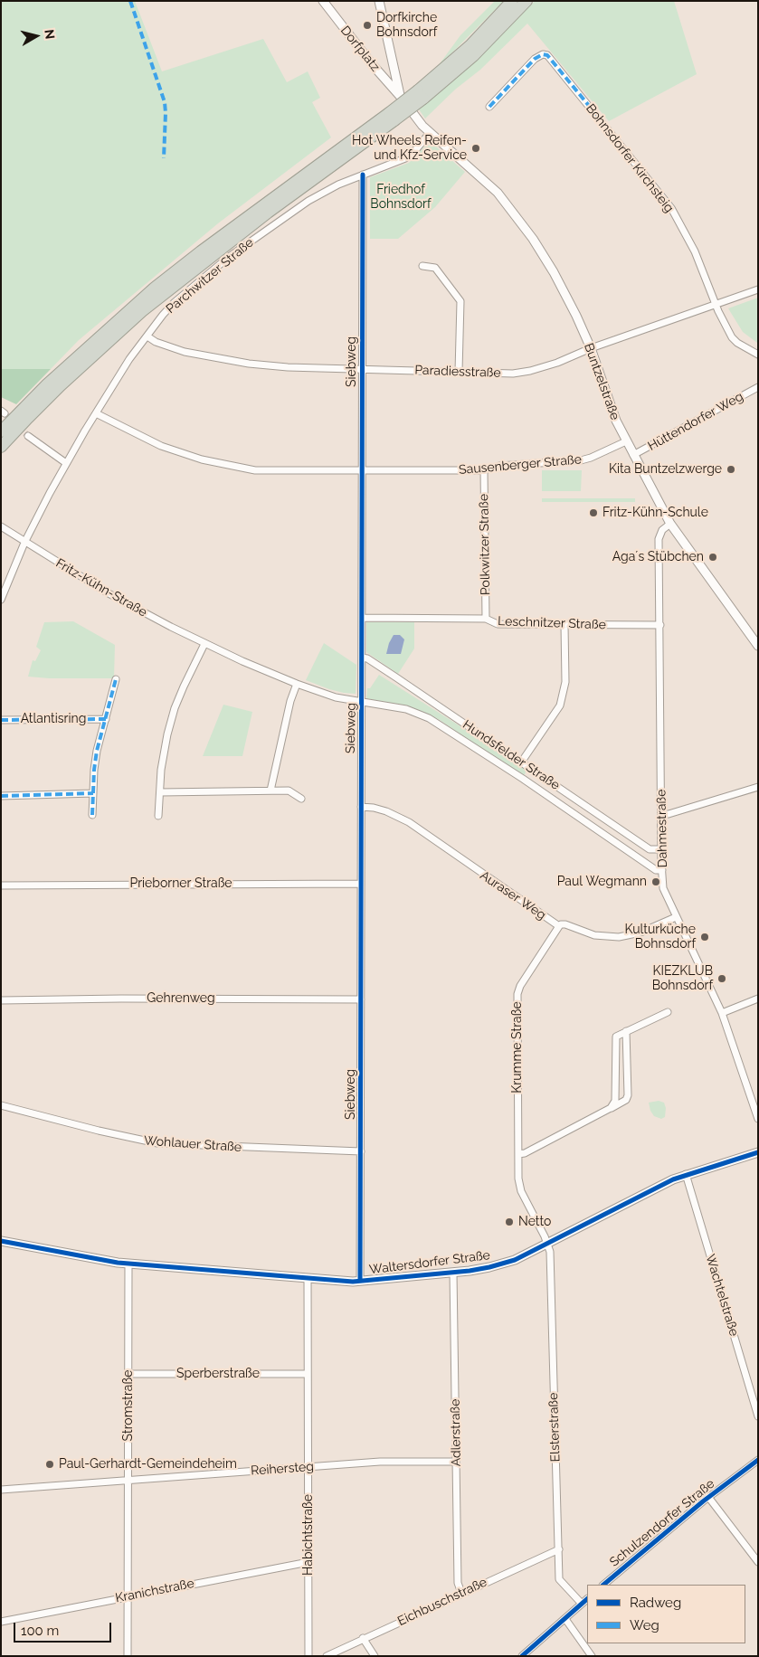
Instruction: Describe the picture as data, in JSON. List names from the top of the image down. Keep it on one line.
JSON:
{"streets":{"street":["Dorfplatz","Bohnsdorfer Kirchsteig","Parchwitzer Straße","Siebweg","Paradiesstraße","Buntzelstraße","Hüttendorfer Weg","Sausenberger Straße","Polkwitzer Straße","Fritz-Kühn-Straße","Leschnitzer Straße","Atlantisring","Hundsfelder Straße","Dahmestraße","Prieborner Straße","Auraser Weg","Gehrenweg","Krumme Straße","Wohlauer Straße","Waltersdorfer Straße","Wachtelstraße","Sperberstraße","Stromstraße","Elsterstraße","Adlerstraße","Reihersteg","Schulzendorfer Straße","Habichtstraße","Kranichstraße","Eichbuschstraße"]},"crossings":[["Dorfplatz","Parchwitzer Straße"],["Dorfplatz","Buntzelstraße"],["Bohnsdorfer Kirchsteig","Paradiesstraße"],["Parchwitzer Straße","Siebweg"],["Parchwitzer Straße","Paradiesstraße"],["Parchwitzer Straße","Buntzelstraße"],["Parchwitzer Straße","Sausenberger Straße"],["Parchwitzer Straße","Fritz-Kühn-Straße"],["Siebweg","Paradiesstraße"],["Siebweg","Sausenberger Straße"],["Siebweg","Fritz-Kühn-Straße"],["Siebweg","Leschnitzer Straße"],["Siebweg","Hundsfelder Straße"],["Siebweg","Prieborner Straße"],["Siebweg","Auraser Weg"],["Siebweg","Gehrenweg"],["Siebweg","Wohlauer Straße"],["Siebweg","Waltersdorfer Straße"],["Paradiesstraße","Buntzelstraße"],["Buntzelstraße","Hüttendorfer Weg"],["Buntzelstraße","Sausenberger Straße"],["Buntzelstraße","Dahmestraße"],["Sausenberger Straße","Polkwitzer Straße"],["Polkwitzer Straße","Leschnitzer Straße"],["Fritz-Kühn-Straße","Hundsfelder Straße"],["Leschnitzer Straße","Dahmestraße"],["Hundsfelder Straße","Dahmestraße"],["Dahmestraße","Auraser Weg"],["Auraser Weg","Krumme Straße"],["Krumme Straße","Waltersdorfer Straße"],["Krumme Straße","Elsterstraße"],["Waltersdorfer Straße","Wachtelstraße"],["Waltersdorfer Straße","Stromstraße"],["Waltersdorfer Straße","Elsterstraße"],["Waltersdorfer Straße","Adlerstraße"],["Waltersdorfer Straße","Habichtstraße"],["Sperberstraße","Stromstraße"],["Sperberstraße","Habichtstraße"],["Stromstraße","Reihersteg"],["Stromstraße","Kranichstraße"],["Elsterstraße","Eichbuschstraße"],["Adlerstraße","Reihersteg"],["Adlerstraße","Eichbuschstraße"],["Reihersteg","Habichtstraße"],["Habichtstraße","Kranichstraße"]],"parks":["Friedhof Bohnsdorf"],"places":["Dorfkirche Bohnsdorf","Hot Wheels Reifen- und Kfz-Service","Kita Buntzelzwerge","Fritz-Kühn-Schule","Aga´s Stübchen","Paul Wegmann","Kulturküche Bohnsdorf","KIEZKLUB Bohnsdorf","Netto","Paul-Gerhardt-Gemeindeheim"],"legend":["Radweg","Weg"],"scale_bar":"100 m","north":"right"}
